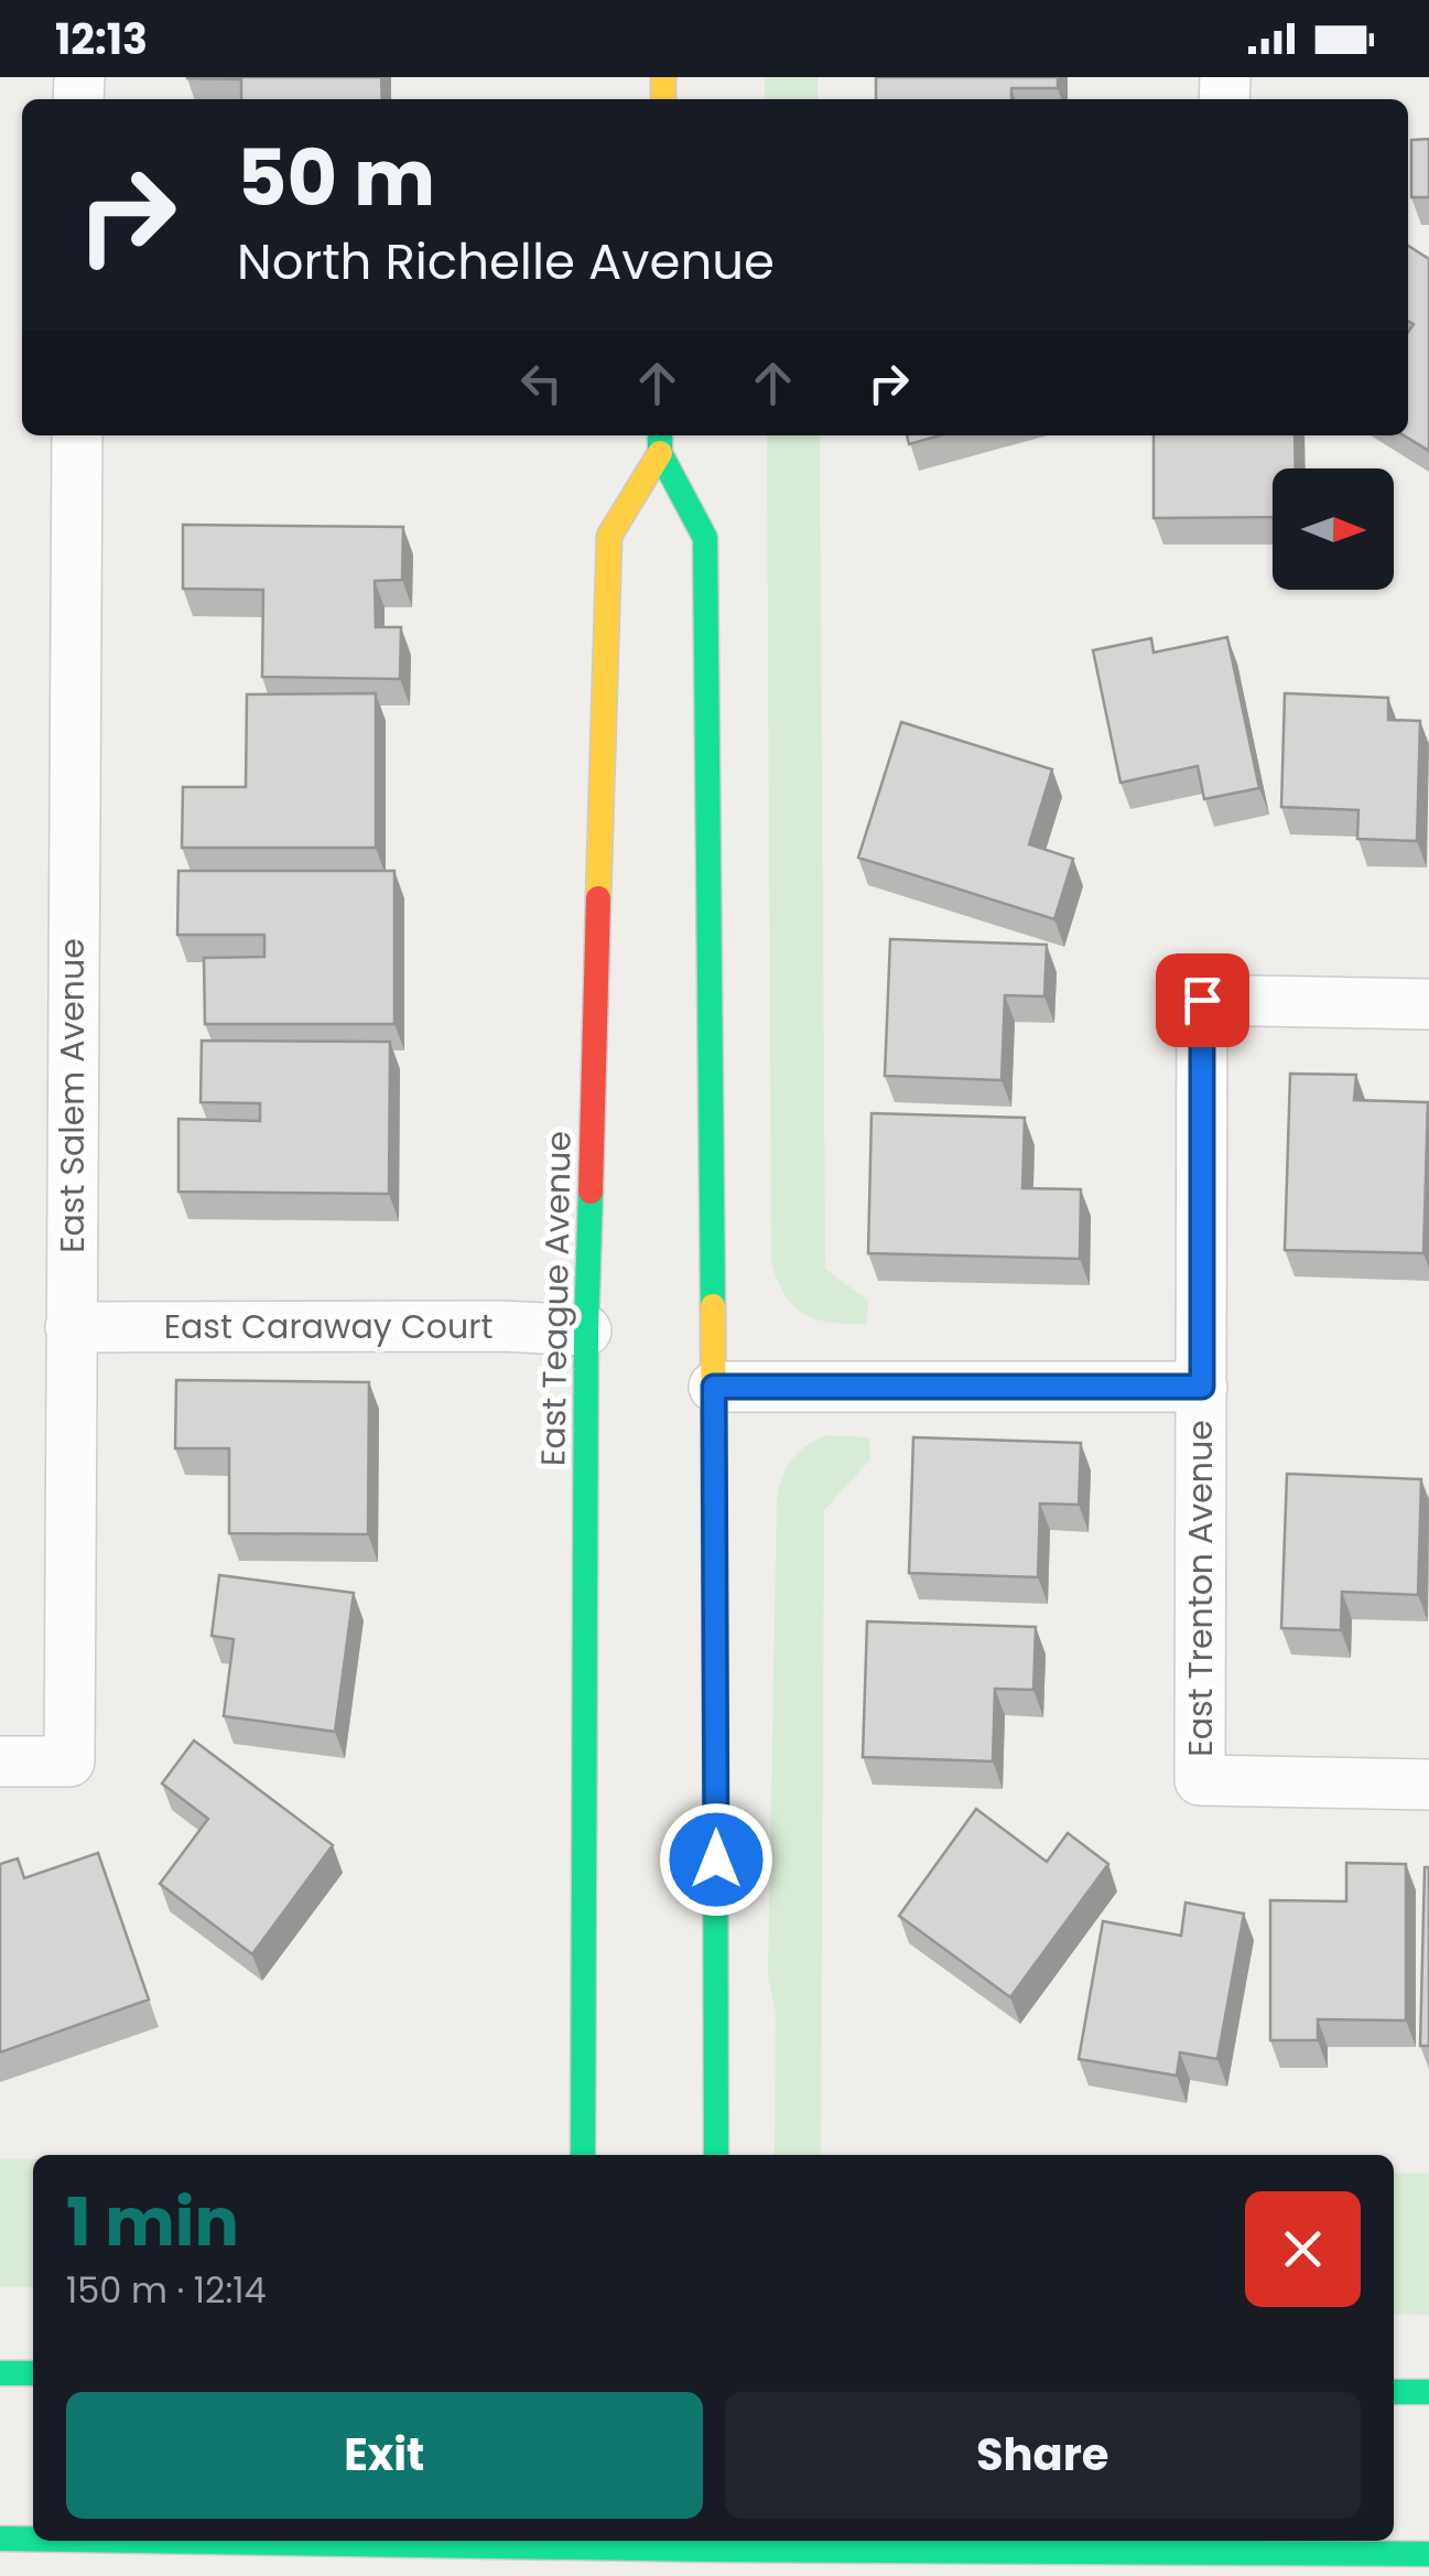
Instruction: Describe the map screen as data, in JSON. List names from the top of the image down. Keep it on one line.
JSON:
{"streets":{"street":["East Salem Avenue","East Teague Avenue","East Caraway Court","East Trenton Avenue"]},"crossings":[["East Salem Avenue","East Caraway Court"],["East Teague Avenue","East Caraway Court"]],"north":"right","page":{"status":"12:13","turn":["50 m","North Richelle Avenue"],"heading":["1 min","150 m · 12:14"],"buttons":["Exit","Share"]}}
